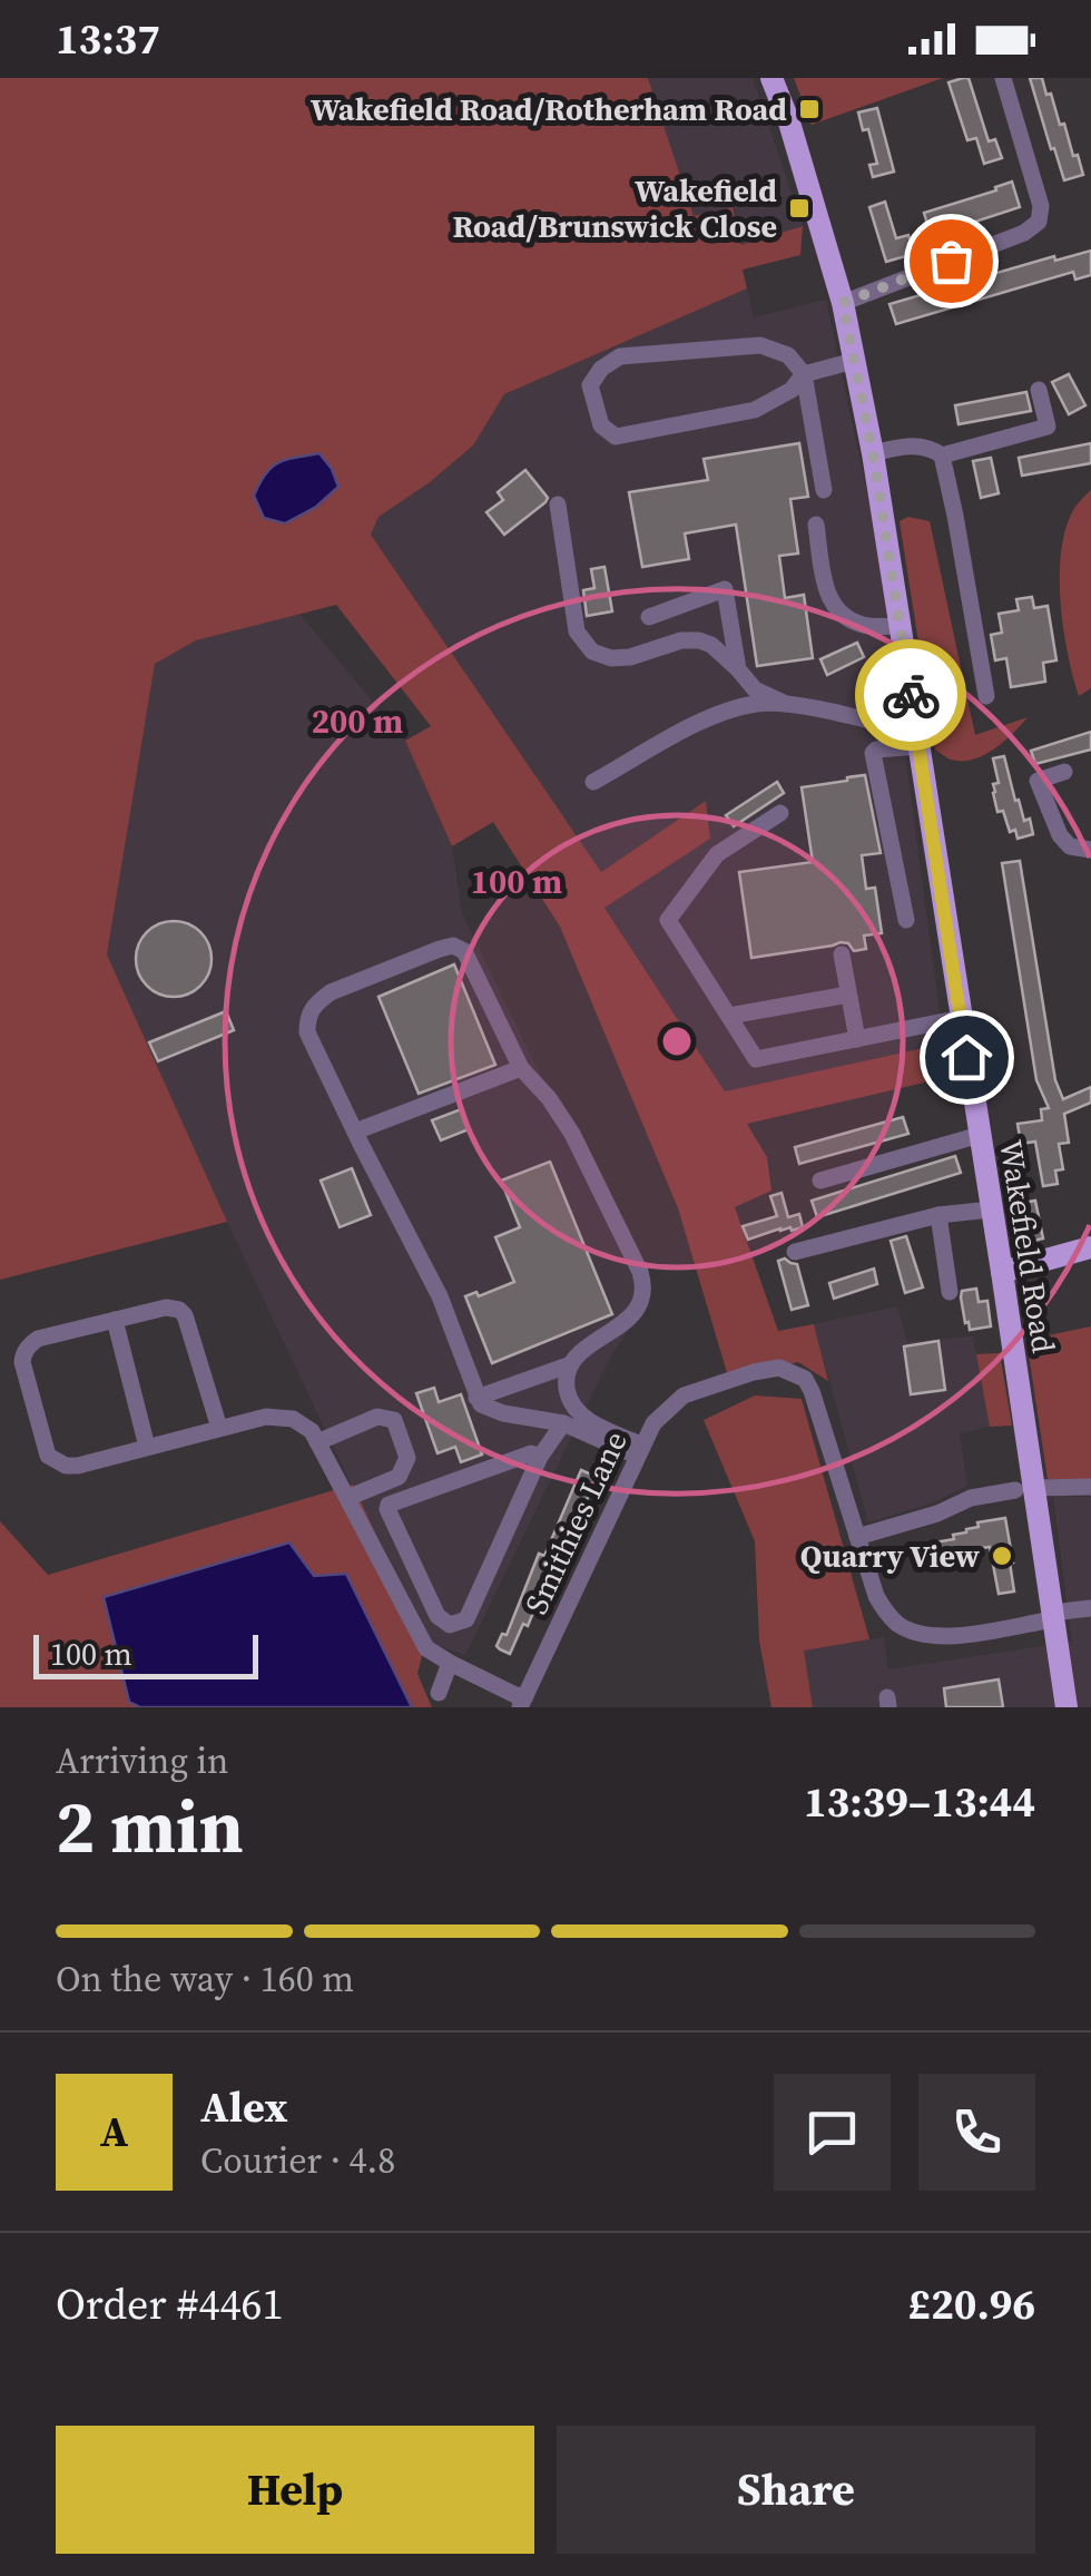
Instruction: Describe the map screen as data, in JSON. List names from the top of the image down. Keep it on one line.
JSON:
{"streets":{"main road":["Wakefield Road"],"street":["Smithies Lane"]},"crossings":[["Wakefield Road","Smithies Lane"]],"places":{"transit":["Wakefield Road/Rotherham Road","Wakefield Road/Brunswick Close"],"other":["Quarry View"]},"scale_bar":"100 m","page":{"status":"13:37","scale":"100 m","heading":["2 min","Arriving in","13:39–13:44"],"panel":["Alex","Courier · 4.8","Order #4461","£20.96"],"bar":"On the way · 160 m","round":"A","buttons":["Help","Share"]},"rings":["200 m","100 m"]}
